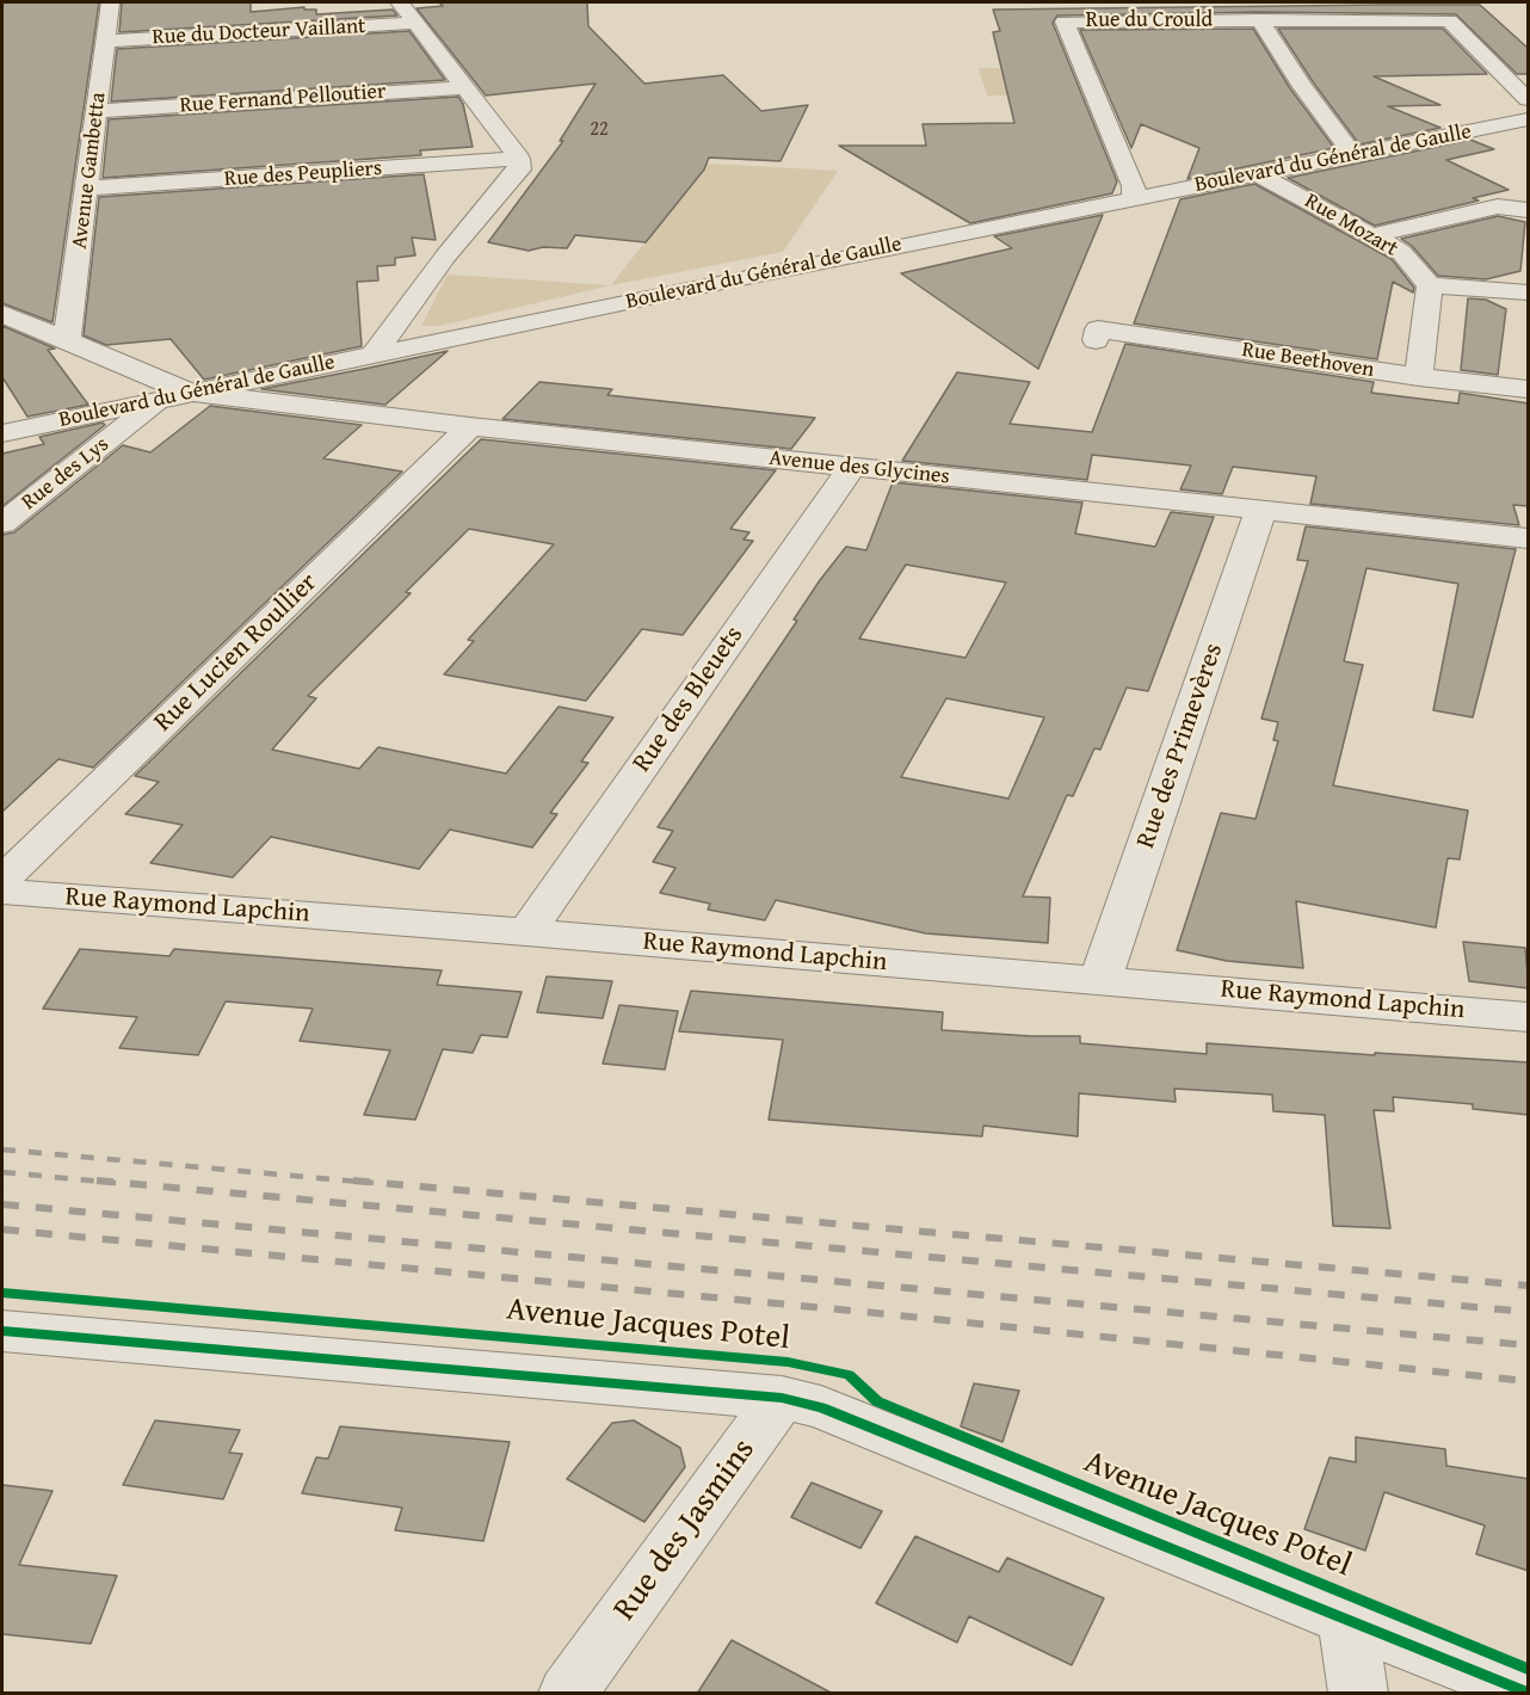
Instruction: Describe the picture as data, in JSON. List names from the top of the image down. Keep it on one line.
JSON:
{"streets":{"street":["Rue du Crould","Rue du Docteur Vaillant","Rue Fernand Pelloutier","Boulevard du Général de Gaulle","Avenue Gambetta","Rue des Peupliers","Rue Mozart","Rue Beethoven","Avenue des Glycines","Rue des Lys","Rue Lucien Roullier","Rue des Bleuets","Rue des Primevères","Rue Raymond Lapchin","Avenue Jacques Potel","Rue des Jasmins"]},"crossings":[["Rue du Crould","Boulevard du Général de Gaulle"],["Rue du Docteur Vaillant","Avenue Gambetta"],["Rue Fernand Pelloutier","Avenue Gambetta"],["Boulevard du Général de Gaulle","Rue Mozart"],["Boulevard du Général de Gaulle","Avenue des Glycines"],["Boulevard du Général de Gaulle","Rue des Lys"],["Avenue Gambetta","Rue des Peupliers"],["Avenue des Glycines","Rue des Lys"],["Avenue des Glycines","Rue Lucien Roullier"],["Avenue des Glycines","Rue des Bleuets"],["Avenue des Glycines","Rue des Primevères"],["Rue des Bleuets","Rue Raymond Lapchin"],["Rue des Primevères","Rue Raymond Lapchin"],["Avenue Jacques Potel","Rue des Jasmins"]],"house_numbers":["22"]}
